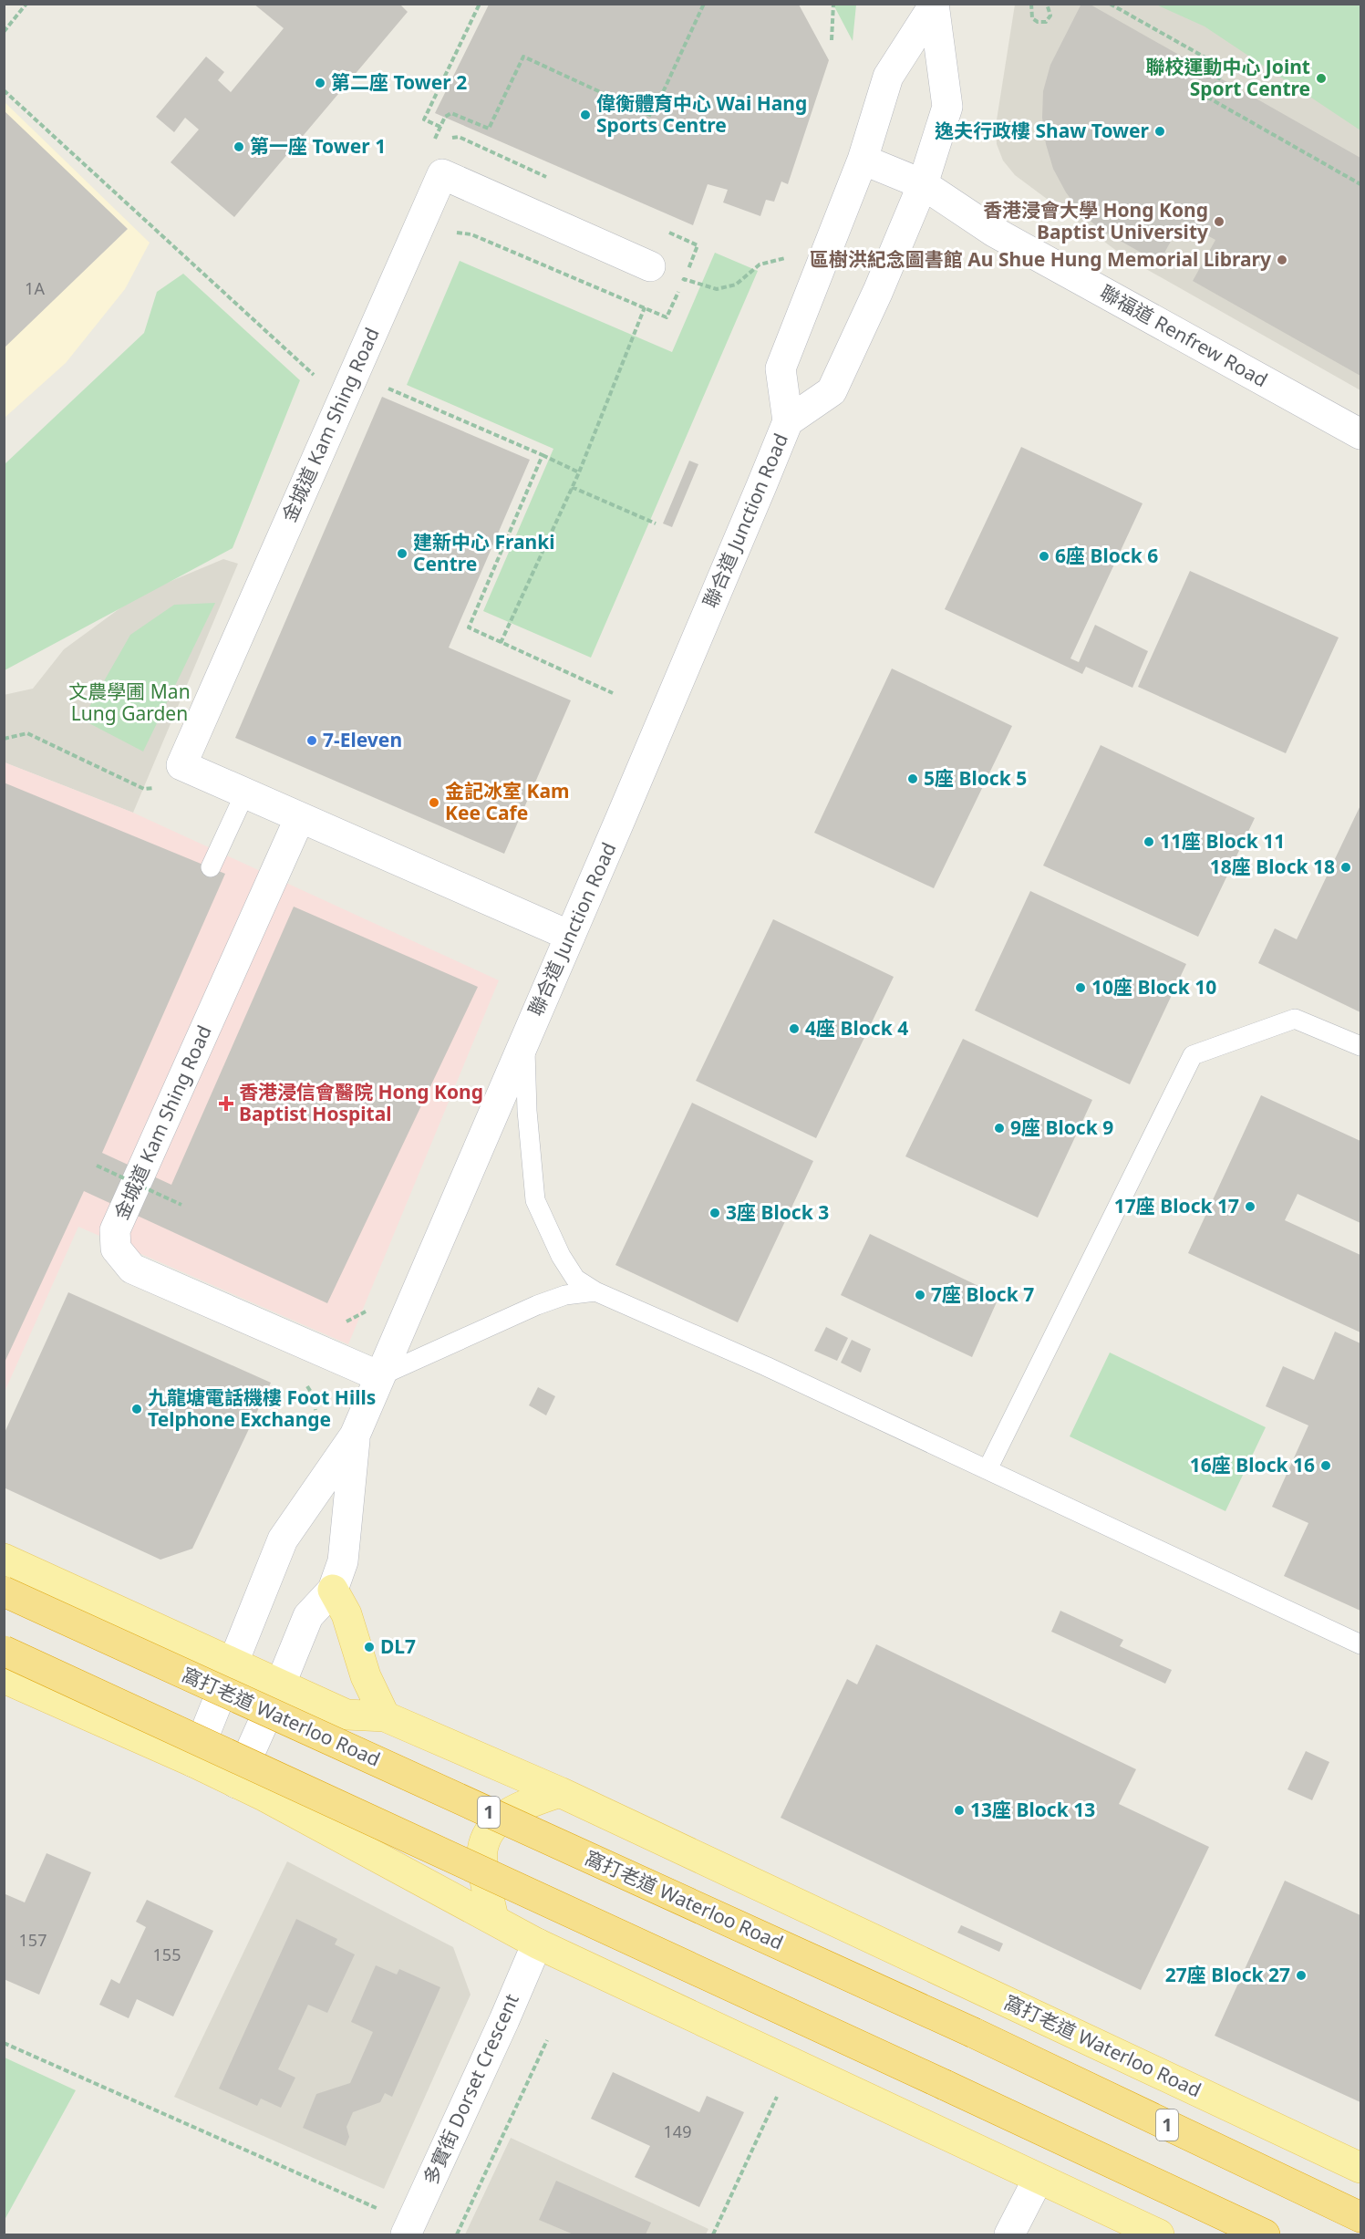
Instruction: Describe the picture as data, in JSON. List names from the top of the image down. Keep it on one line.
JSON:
{"streets":{"highway":["窩打老道 Waterloo Road","1"],"street":["聯福道 Renfrew Road","金城道 Kam Shing Road","聯合道 Junction Road","多實街 Dorset Crescent"]},"crossings":[["聯福道 Renfrew Road","聯合道 Junction Road"],["金城道 Kam Shing Road","聯合道 Junction Road"],["聯合道 Junction Road","窩打老道 Waterloo Road"]],"parks":["文農學圃 Man Lung Garden"],"places":{"other":["聯校運動中心 Joint Sport Centre","第二座 Tower 2","偉衡體育中心 Wai Hang Sports Centre","逸夫行政樓 Shaw Tower","第一座 Tower 1","香港浸會大學 Hong Kong Baptist University","區樹洪紀念圖書館 Au Shue Hung Memorial Library","建新中心 Franki Centre","6座 Block 6","7-Eleven","5座 Block 5","金記冰室 Kam Kee Cafe","11座 Block 11","18座 Block 18","10座 Block 10","4座 Block 4","9座 Block 9","17座 Block 17","3座 Block 3","7座 Block 7","九龍塘電話機樓 Foot Hills Telphone Exchange","16座 Block 16","DL7","13座 Block 13","27座 Block 27"],"health":["香港浸信會醫院 Hong Kong Baptist Hospital"]},"house_numbers":["1A","157","155","149"]}
